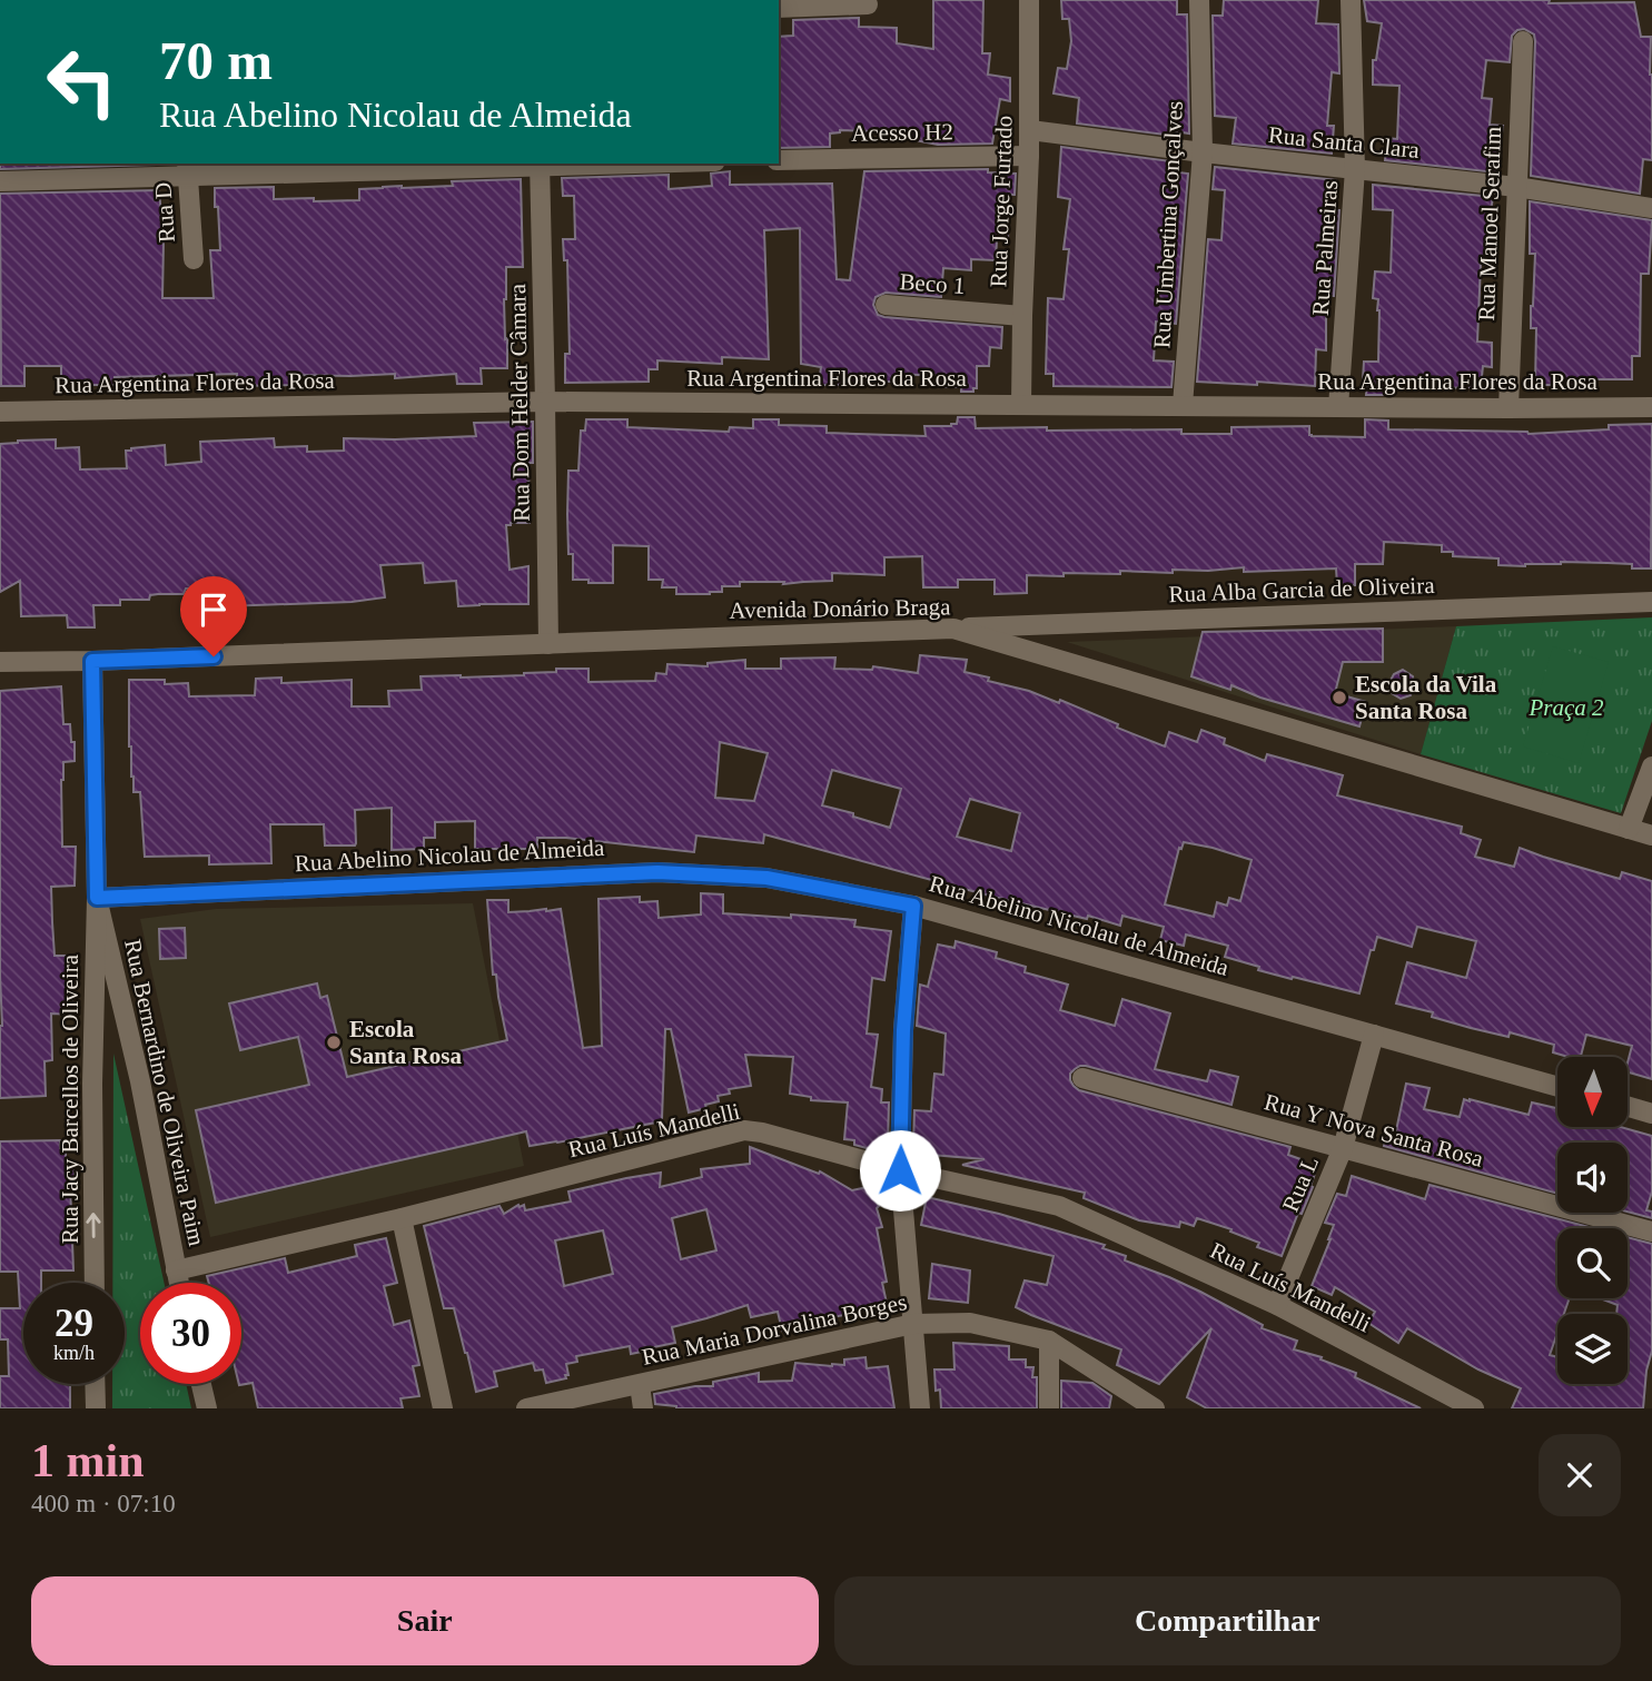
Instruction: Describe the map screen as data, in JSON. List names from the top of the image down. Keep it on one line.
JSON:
{"streets":{"street":["Acesso H2","Rua Santa Clara","Rua Jorge Furtado","Rua D","Rua Manoel Serafim","Rua Umbertina Gonçalves","Rua Palmeiras","Beco 1","Rua Argentina Flores da Rosa","Rua Dom Helder Câmara","Rua Alba Garcia de Oliveira","Avenida Donário Braga","Rua Abelino Nicolau de Almeida","Rua Bernardino de Oliveira Paim","Rua Jacy Barcellos de Oliveira","Rua Luís Mandelli","Rua Y Nova Santa Rosa","Rua L","Rua Maria Dorvalina Borges"]},"crossings":[["Acesso H2","Rua Jorge Furtado"],["Rua Santa Clara","Rua Jorge Furtado"],["Rua Santa Clara","Rua Manoel Serafim"],["Rua Santa Clara","Rua Umbertina Gonçalves"],["Rua Santa Clara","Rua Palmeiras"],["Rua Jorge Furtado","Beco 1"],["Rua Jorge Furtado","Rua Argentina Flores da Rosa"],["Rua Manoel Serafim","Rua Argentina Flores da Rosa"],["Rua Umbertina Gonçalves","Rua Argentina Flores da Rosa"],["Rua Palmeiras","Rua Argentina Flores da Rosa"],["Rua Argentina Flores da Rosa","Rua Dom Helder Câmara"],["Rua Dom Helder Câmara","Avenida Donário Braga"],["Rua Alba Garcia de Oliveira","Avenida Donário Braga"],["Avenida Donário Braga","Rua Bernardino de Oliveira Paim"],["Rua Abelino Nicolau de Almeida","Rua Bernardino de Oliveira Paim"],["Rua Abelino Nicolau de Almeida","Rua Jacy Barcellos de Oliveira"],["Rua Abelino Nicolau de Almeida","Rua L"],["Rua Bernardino de Oliveira Paim","Rua Jacy Barcellos de Oliveira"],["Rua Bernardino de Oliveira Paim","Rua Luís Mandelli"],["Rua Luís Mandelli","Rua L"],["Rua Y Nova Santa Rosa","Rua L"]],"one_way":["Rua Jacy Barcellos de Oliveira"],"parks":["Praça 2"],"places":["Escola da Vila Santa Rosa","Escola Santa Rosa"],"north":"bottom","page":{"turn":["70 m","Rua Abelino Nicolau de Almeida"],"speed":"29 km/h","limit":"30","heading":["1 min","400 m · 07:10"],"buttons":["Sair","Compartilhar"]}}
